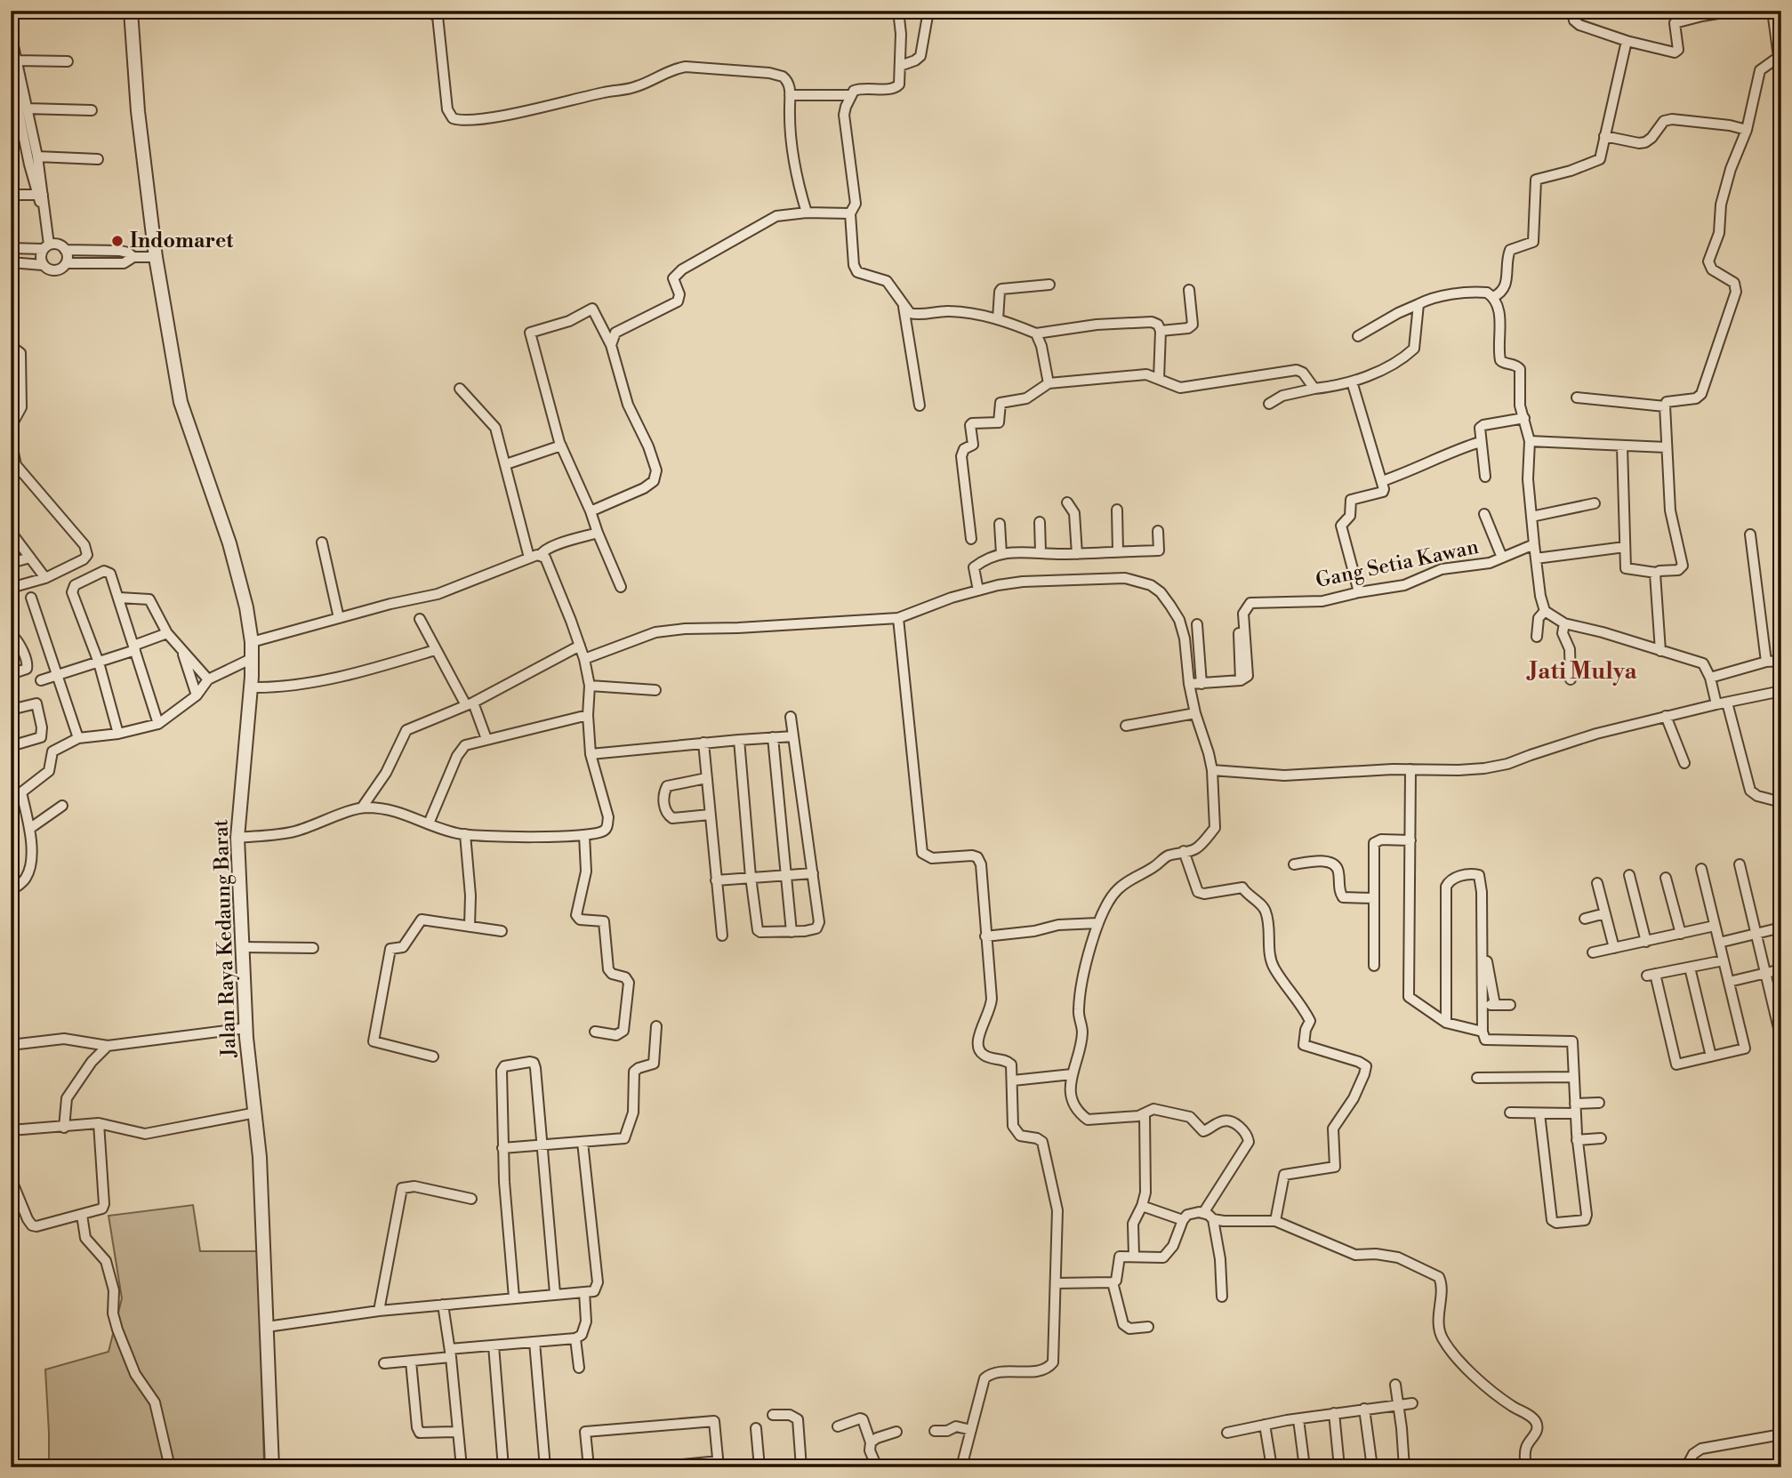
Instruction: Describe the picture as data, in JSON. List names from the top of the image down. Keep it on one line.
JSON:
{"streets":{"street":["Gang Setia Kawan","Jalan Raya Kedaung Barat"]},"districts":["Jati Mulya"],"places":["Indomaret"]}
